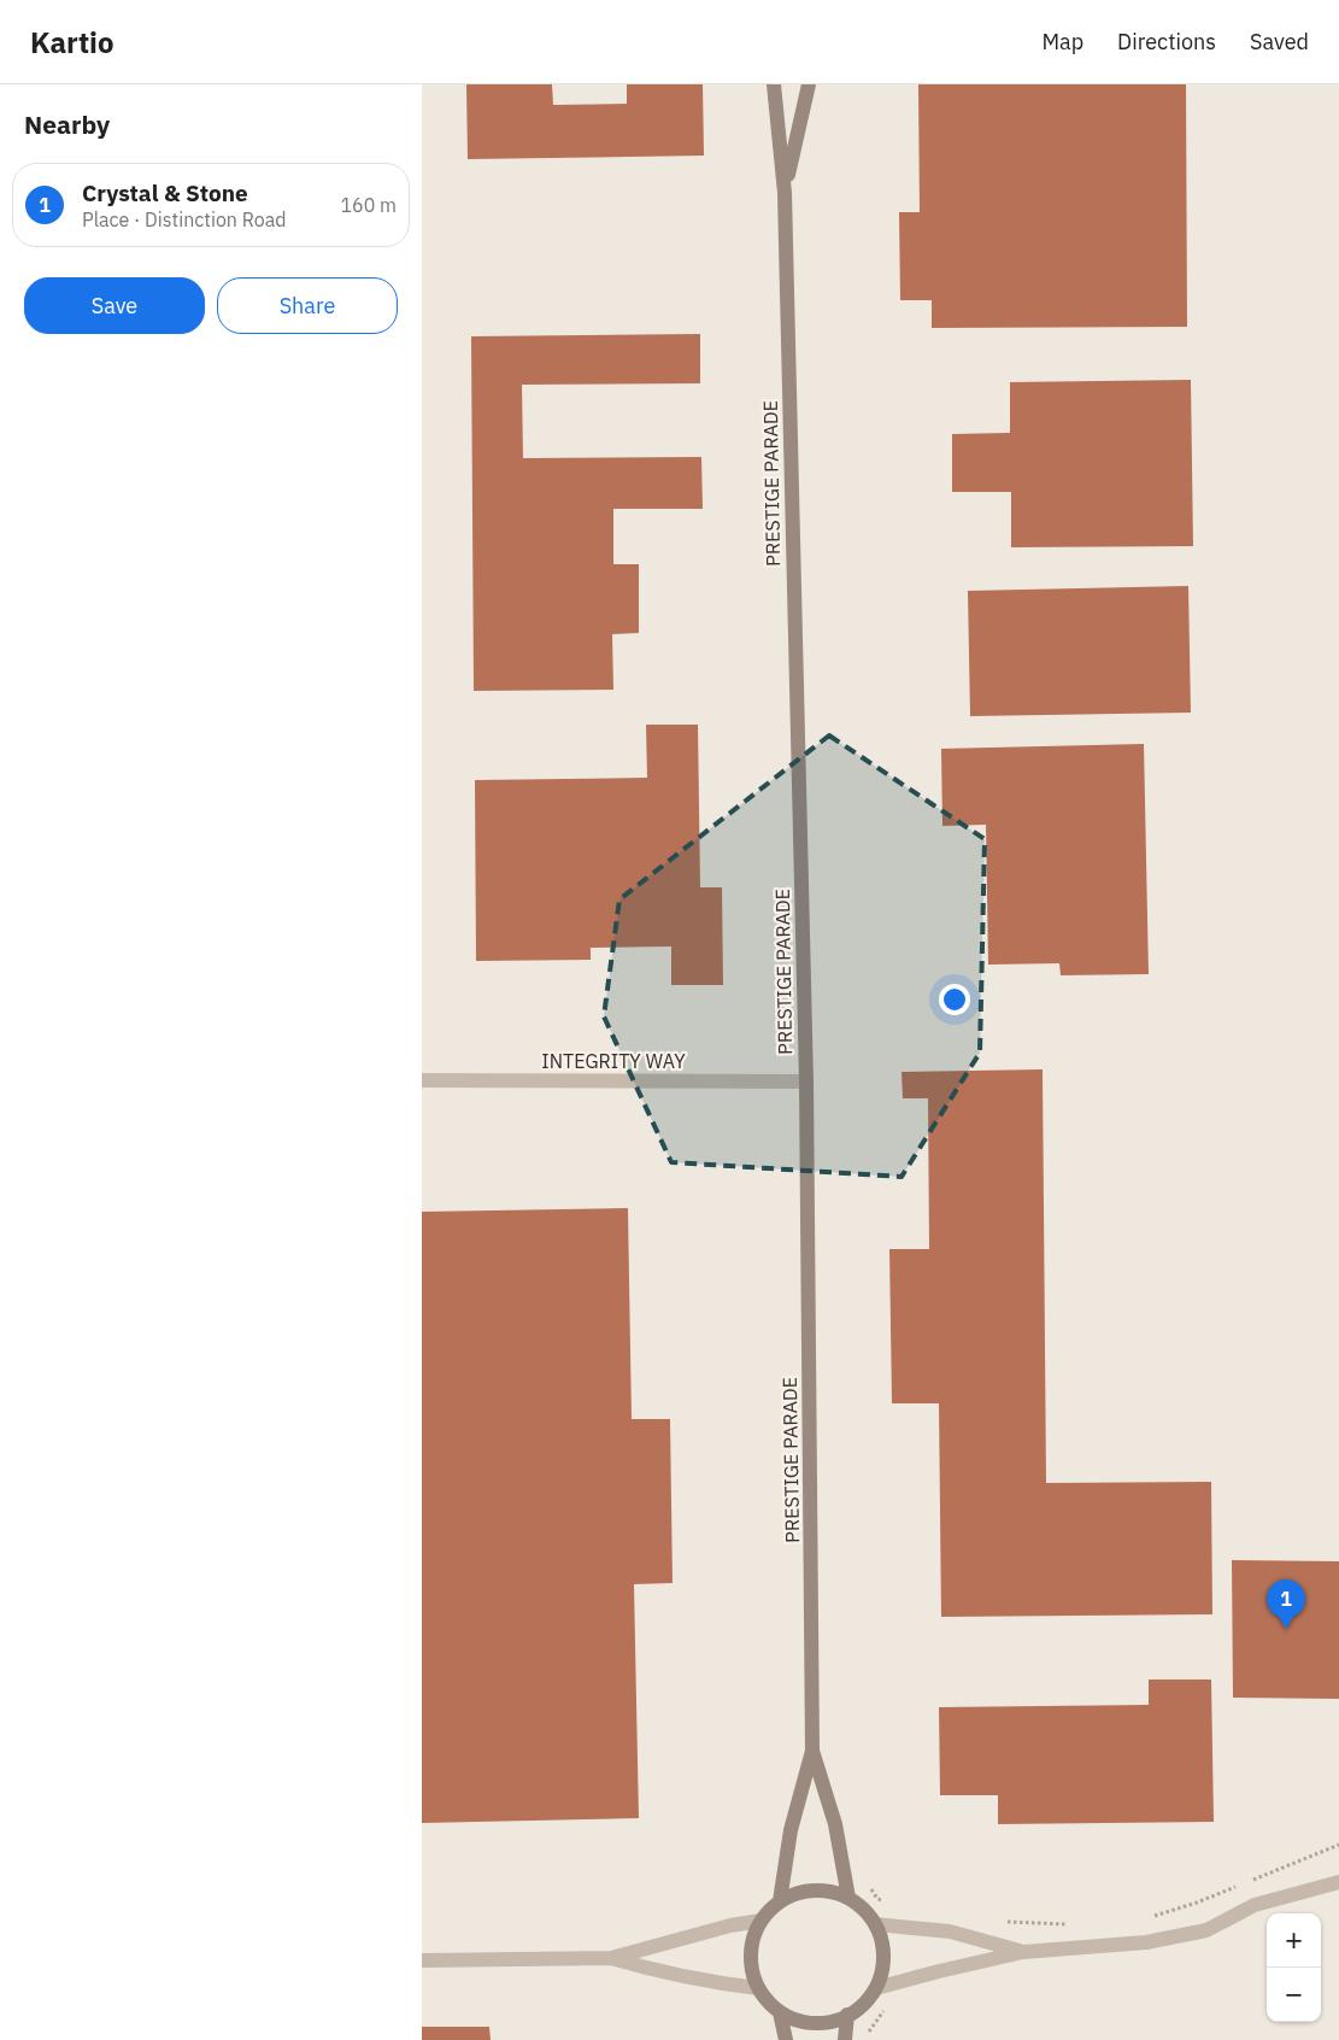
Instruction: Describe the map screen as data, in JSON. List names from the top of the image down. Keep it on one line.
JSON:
{"streets":{"street":["PRESTIGE PARADE","INTEGRITY WAY"]},"crossings":[["PRESTIGE PARADE","INTEGRITY WAY"]],"page":{"header":"Kartio","nav":["Map","Directions","Saved"],"heading":"Nearby","list":[{"mark":"1","name":"Crystal & Stone","note":"Place · Distinction Road","value":"160 m"}],"buttons":["Save","Share"],"pins":"1","map_buttons":["+","−"]}}
